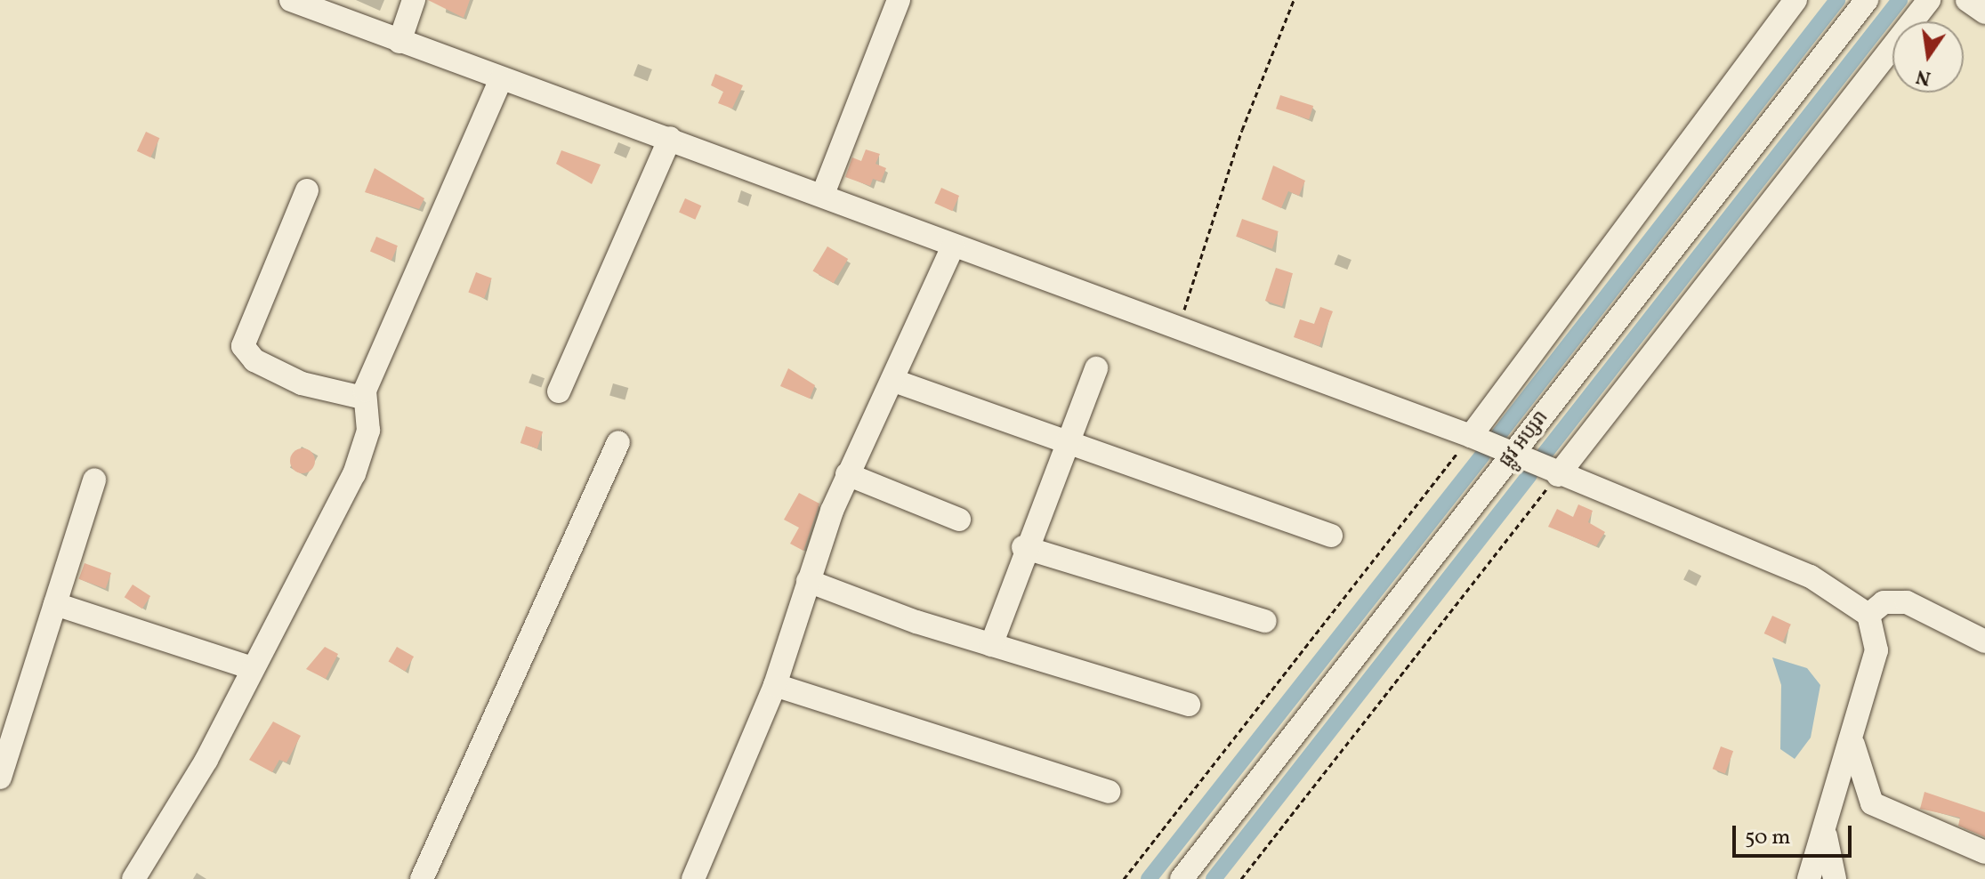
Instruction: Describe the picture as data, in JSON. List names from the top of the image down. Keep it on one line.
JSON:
{"streets":{"street":["ផ្លូវ អប្សរា"]},"scale_bar":"50 m","north":"bottom"}
